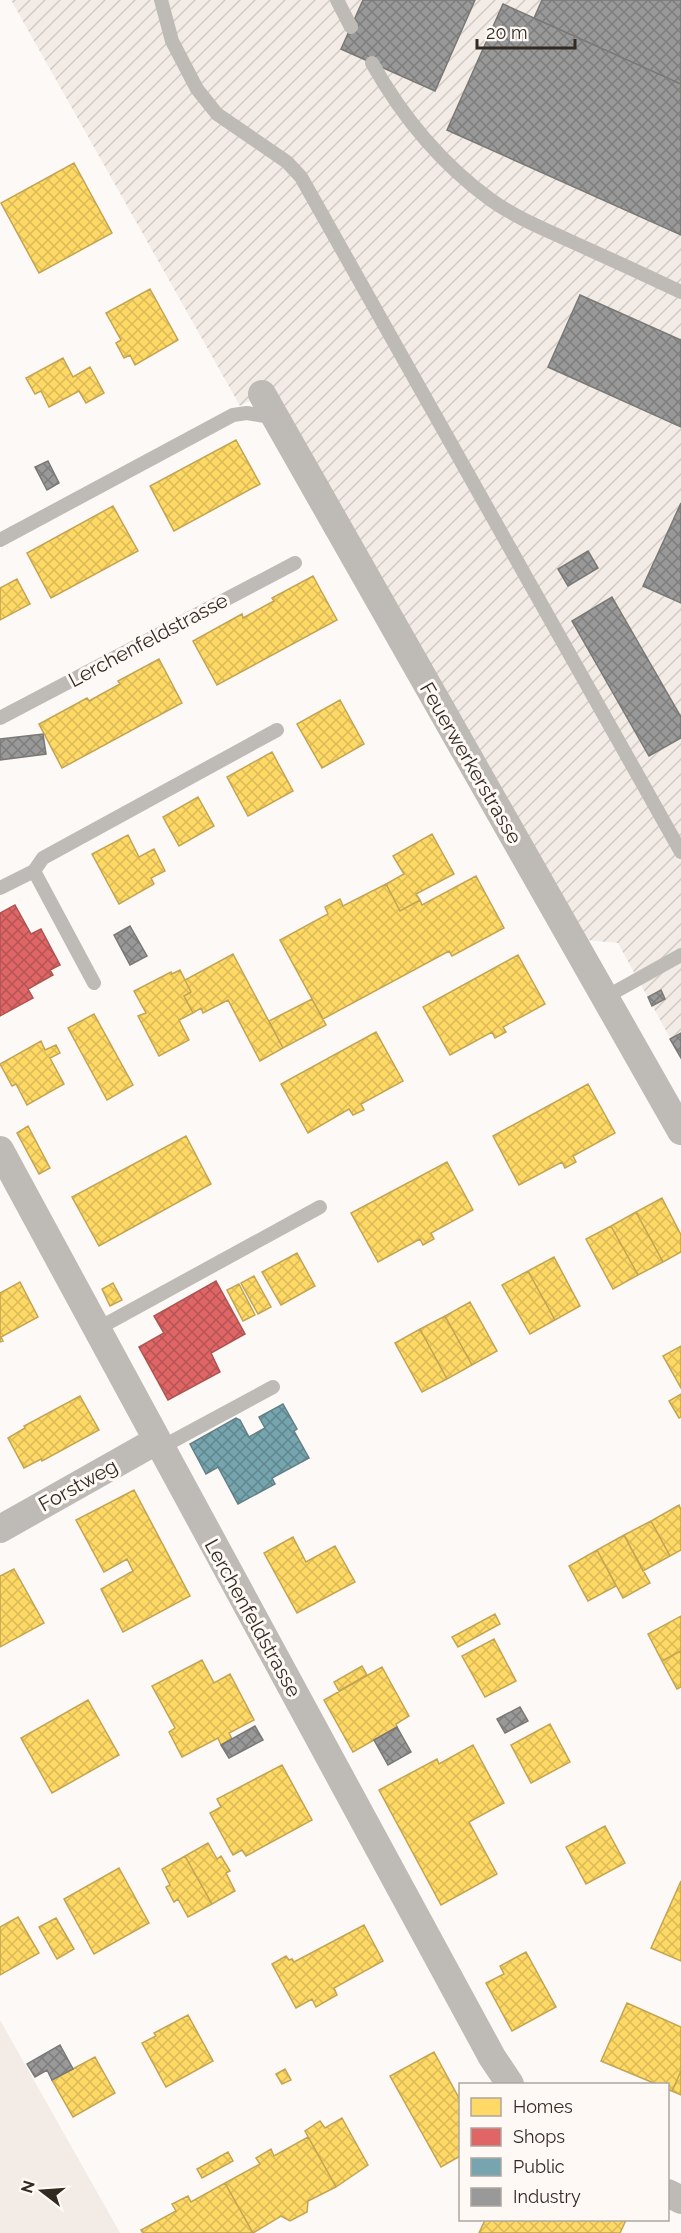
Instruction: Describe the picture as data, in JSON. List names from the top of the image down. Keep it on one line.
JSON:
{"streets":{"street":["Lerchenfeldstrasse","Feuerwerkerstrasse","Forstweg"]},"crossings":[["Lerchenfeldstrasse","Forstweg"]],"legend":["Homes","Shops","Public","Industry"],"scale_bar":"20 m","north":"left"}
